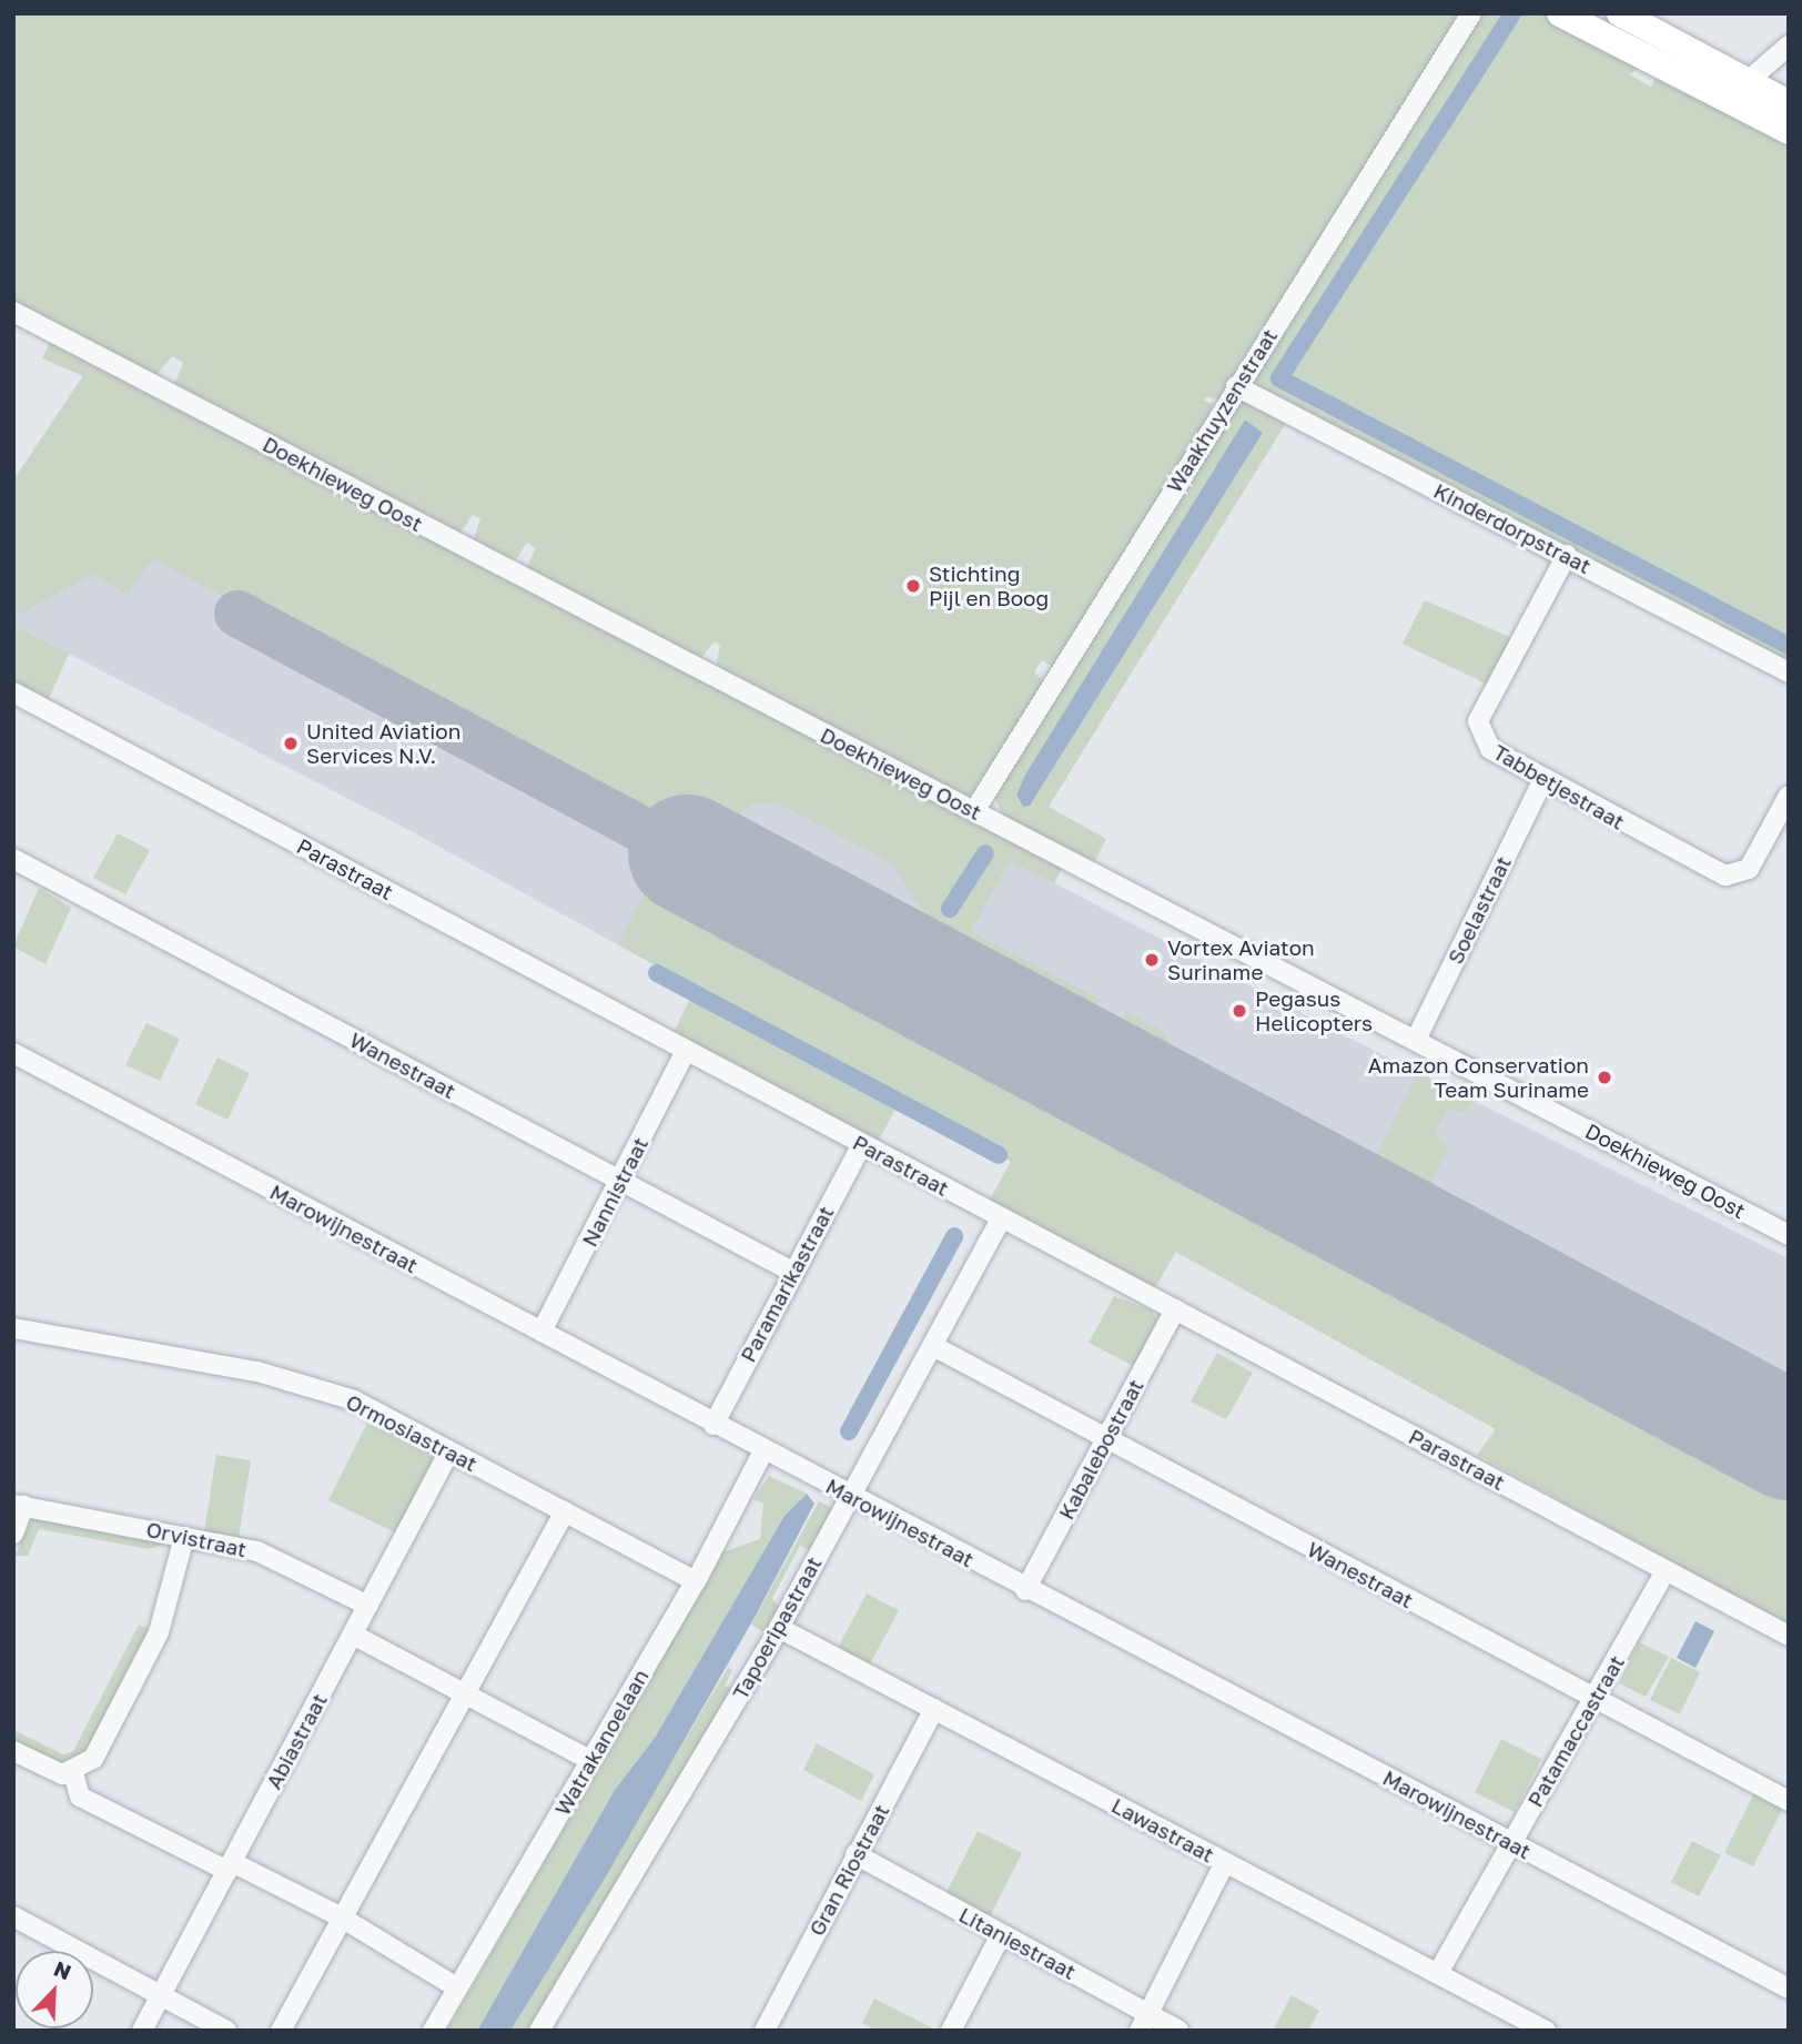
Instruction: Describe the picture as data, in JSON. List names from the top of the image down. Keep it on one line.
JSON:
{"streets":{"street":["Waakhuyzenstraat","Doekhieweg Oost","Kinderdorpstraat","Tabbetjestraat","Parastraat","Soelastraat","Wanestraat","Nannistraat","Marowijnestraat","Paramarikastraat","Ormosiastraat","Kabalebostraat","Orvistraat","Tapoeripastraat","Patamaccastraat","Abiastraat","Watrakanoelaan","Lawastraat","Gran Riostraat","Litaniestraat"]},"crossings":[["Waakhuyzenstraat","Doekhieweg Oost"],["Waakhuyzenstraat","Kinderdorpstraat"],["Doekhieweg Oost","Soelastraat"],["Kinderdorpstraat","Tabbetjestraat"],["Tabbetjestraat","Soelastraat"],["Parastraat","Nannistraat"],["Parastraat","Paramarikastraat"],["Parastraat","Kabalebostraat"],["Parastraat","Tapoeripastraat"],["Parastraat","Patamaccastraat"],["Wanestraat","Nannistraat"],["Wanestraat","Paramarikastraat"],["Wanestraat","Kabalebostraat"],["Wanestraat","Tapoeripastraat"],["Wanestraat","Patamaccastraat"],["Nannistraat","Marowijnestraat"],["Marowijnestraat","Paramarikastraat"],["Marowijnestraat","Kabalebostraat"],["Marowijnestraat","Tapoeripastraat"],["Marowijnestraat","Patamaccastraat"],["Marowijnestraat","Watrakanoelaan"],["Ormosiastraat","Abiastraat"],["Ormosiastraat","Watrakanoelaan"],["Orvistraat","Abiastraat"],["Tapoeripastraat","Lawastraat"],["Patamaccastraat","Lawastraat"],["Lawastraat","Gran Riostraat"],["Gran Riostraat","Litaniestraat"]],"places":["Stichting Pijl en Boog","United Aviation Services N.V.","Vortex Aviaton Suriname","Pegasus Helicopters","Amazon Conservation Team Suriname"],"north":"top right"}
